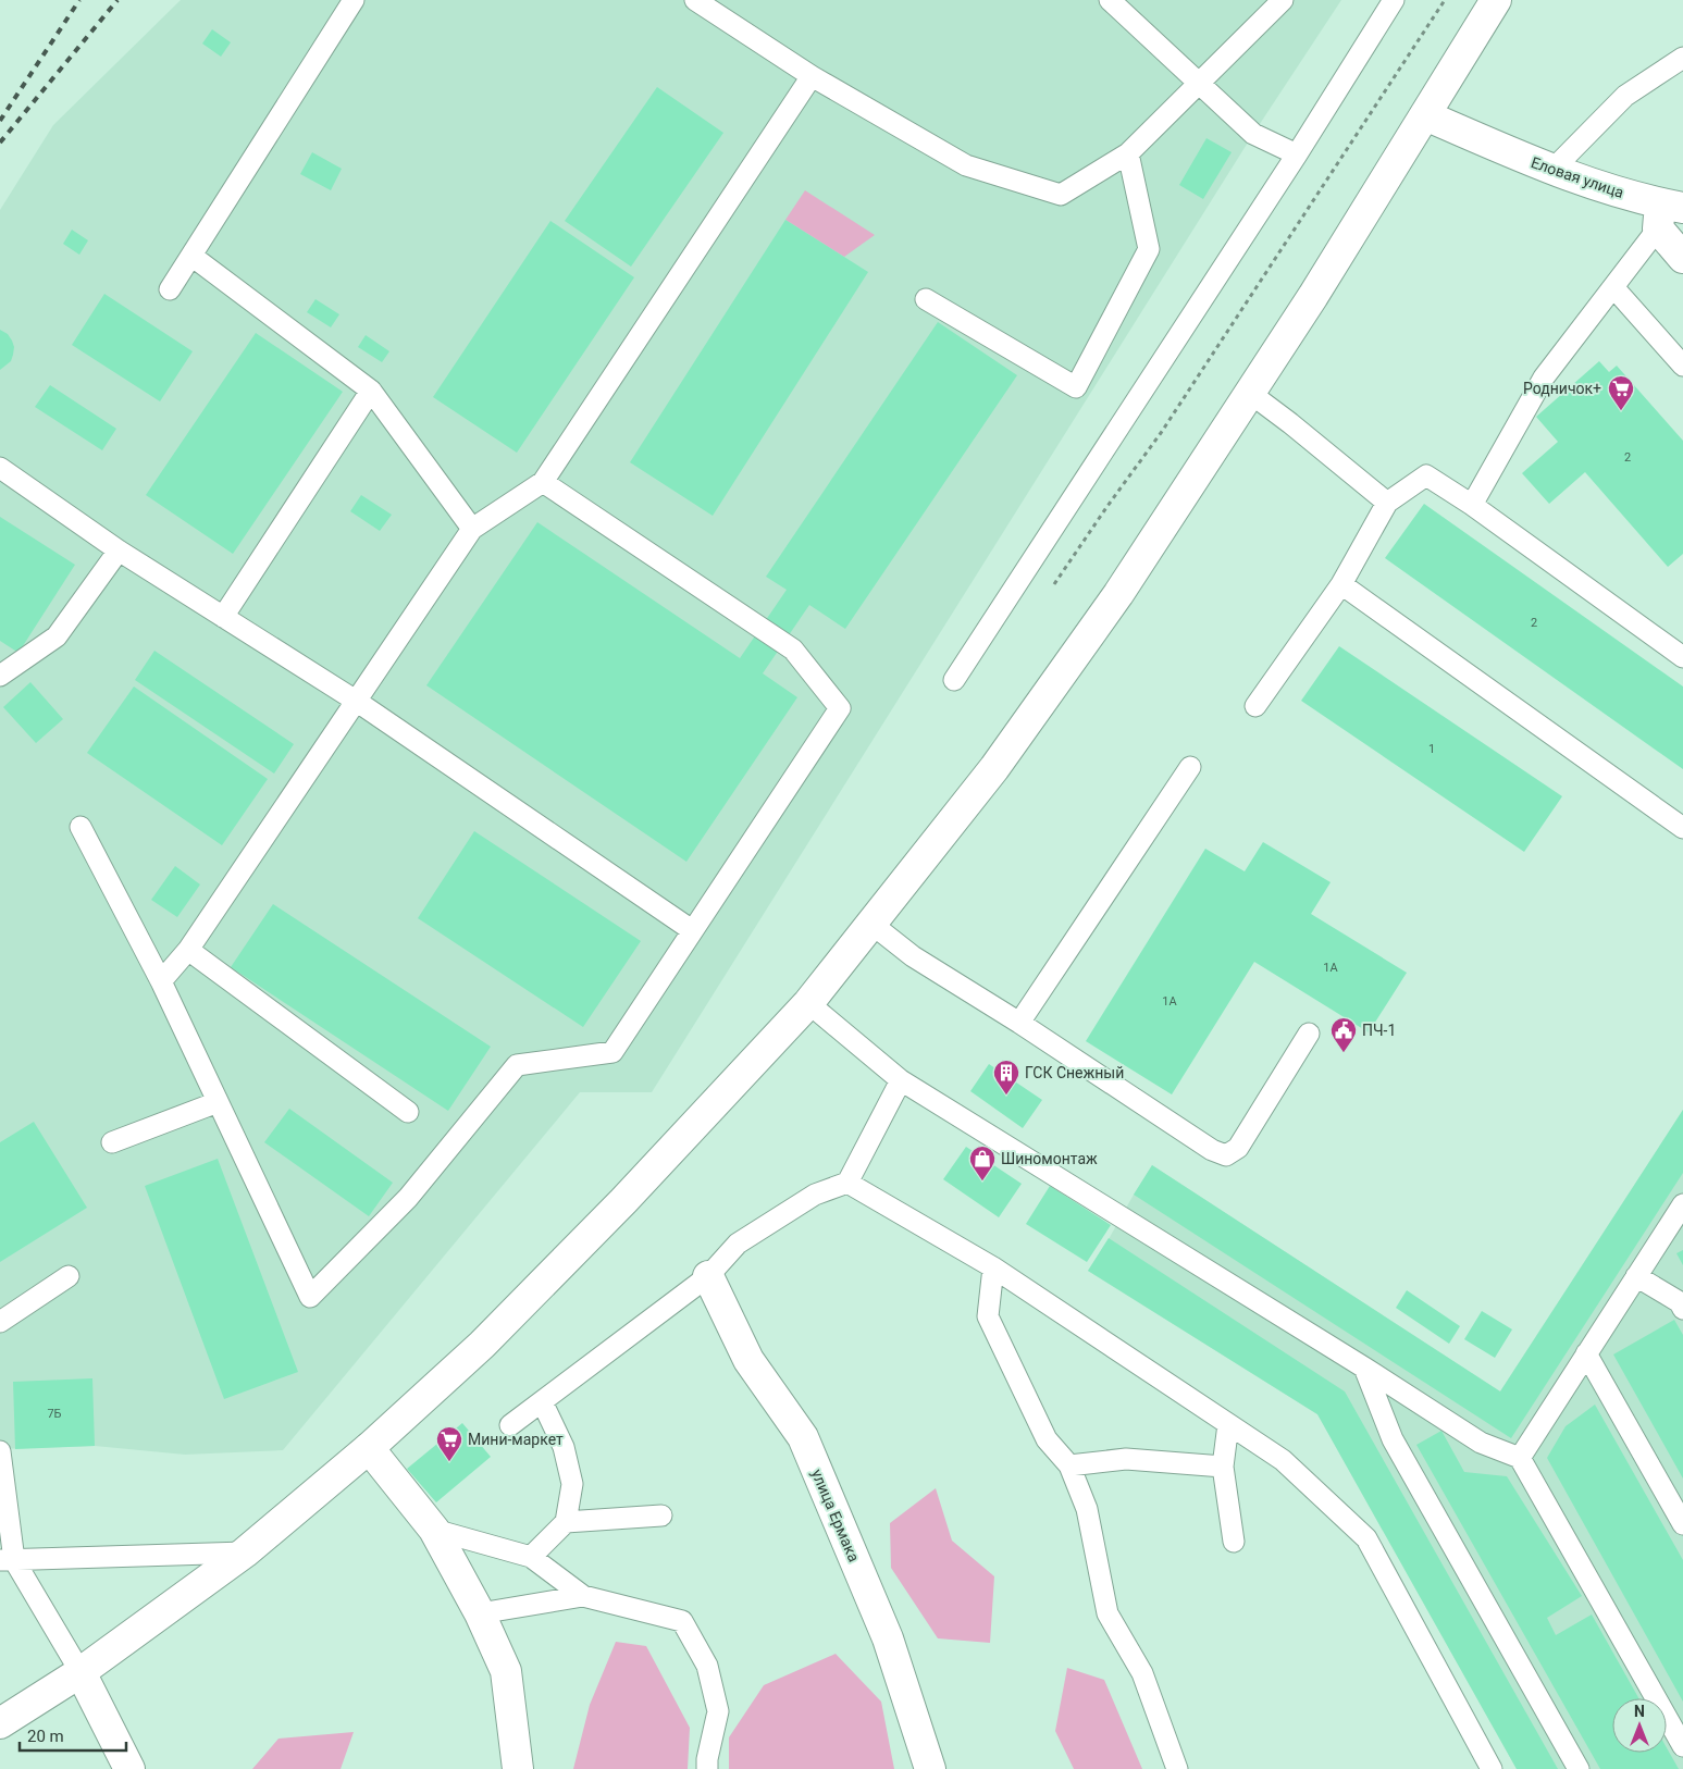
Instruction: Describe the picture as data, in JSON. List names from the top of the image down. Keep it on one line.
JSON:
{"streets":{"street":["Еловая улица","улица Ермака"]},"places":{"supermarket":["Родничок+","Мини-маркет"],"public building":["ПЧ-1"],"building":["ГСК Снежный"],"shop":["Шиномонтаж"]},"house_numbers":["2","2","1","1А","1А","7Б"],"scale_bar":"20 m","north":"top"}
